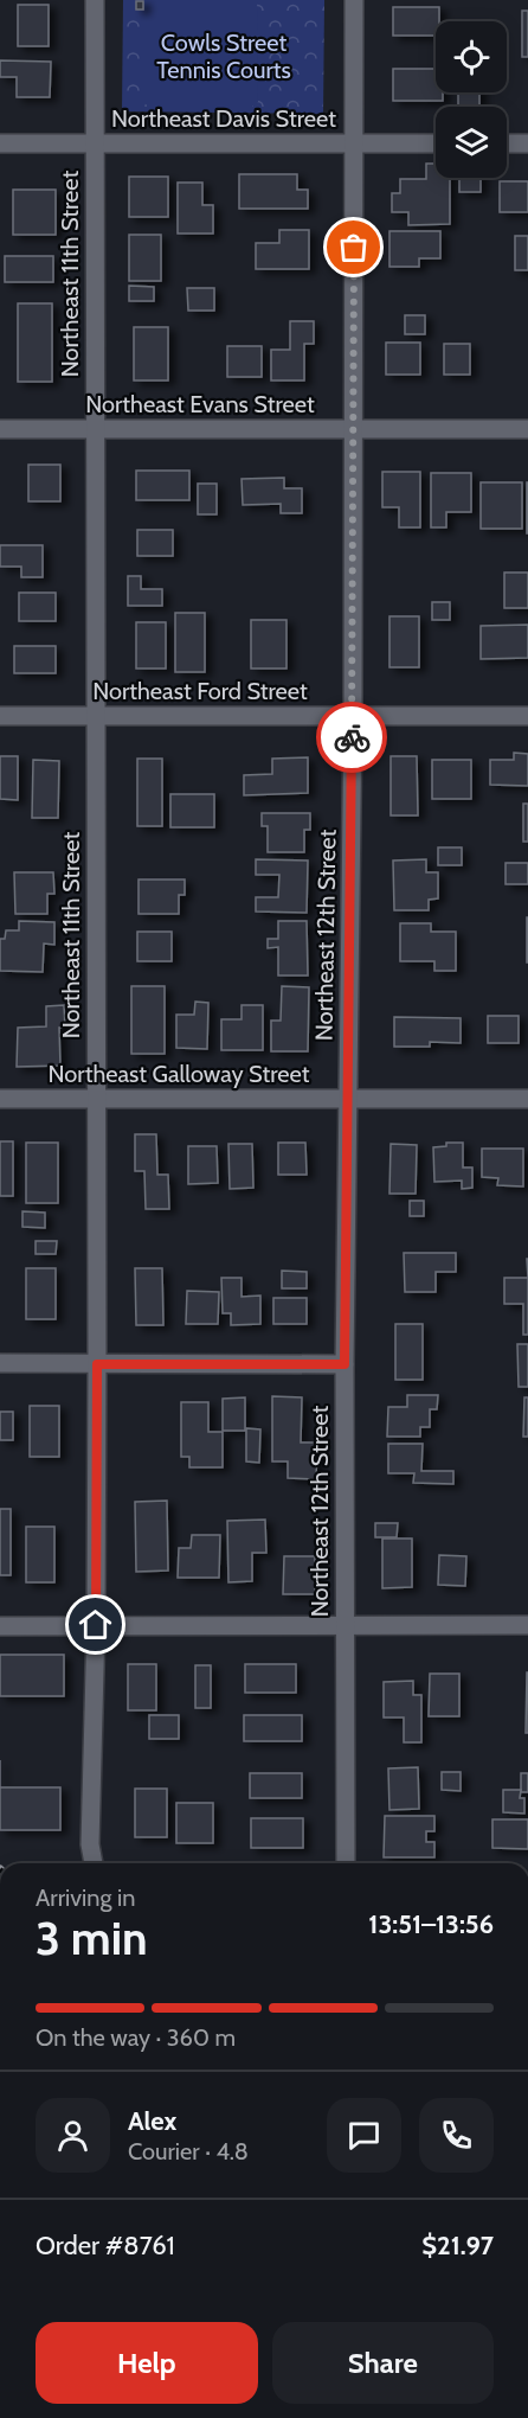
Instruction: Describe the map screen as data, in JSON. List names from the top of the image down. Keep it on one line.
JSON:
{"streets":{"street":["Northeast Davis Street","Northeast 11th Street","Northeast Evans Street","Northeast Ford Street","Northeast 12th Street","Northeast Galloway Street"]},"crossings":[["Northeast Davis Street","Northeast 11th Street"],["Northeast Davis Street","Northeast 12th Street"],["Northeast 11th Street","Northeast Evans Street"],["Northeast 11th Street","Northeast Ford Street"],["Northeast 11th Street","Northeast Galloway Street"],["Northeast Evans Street","Northeast 12th Street"],["Northeast Ford Street","Northeast 12th Street"],["Northeast 12th Street","Northeast Galloway Street"]],"parks":["Cowls Street Tennis Courts"],"page":{"heading":["3 min","Arriving in","13:51–13:56"],"panel":["Alex","Courier · 4.8","Order #8761","$21.97"],"bar":"On the way · 360 m","buttons":["Help","Share"]}}
